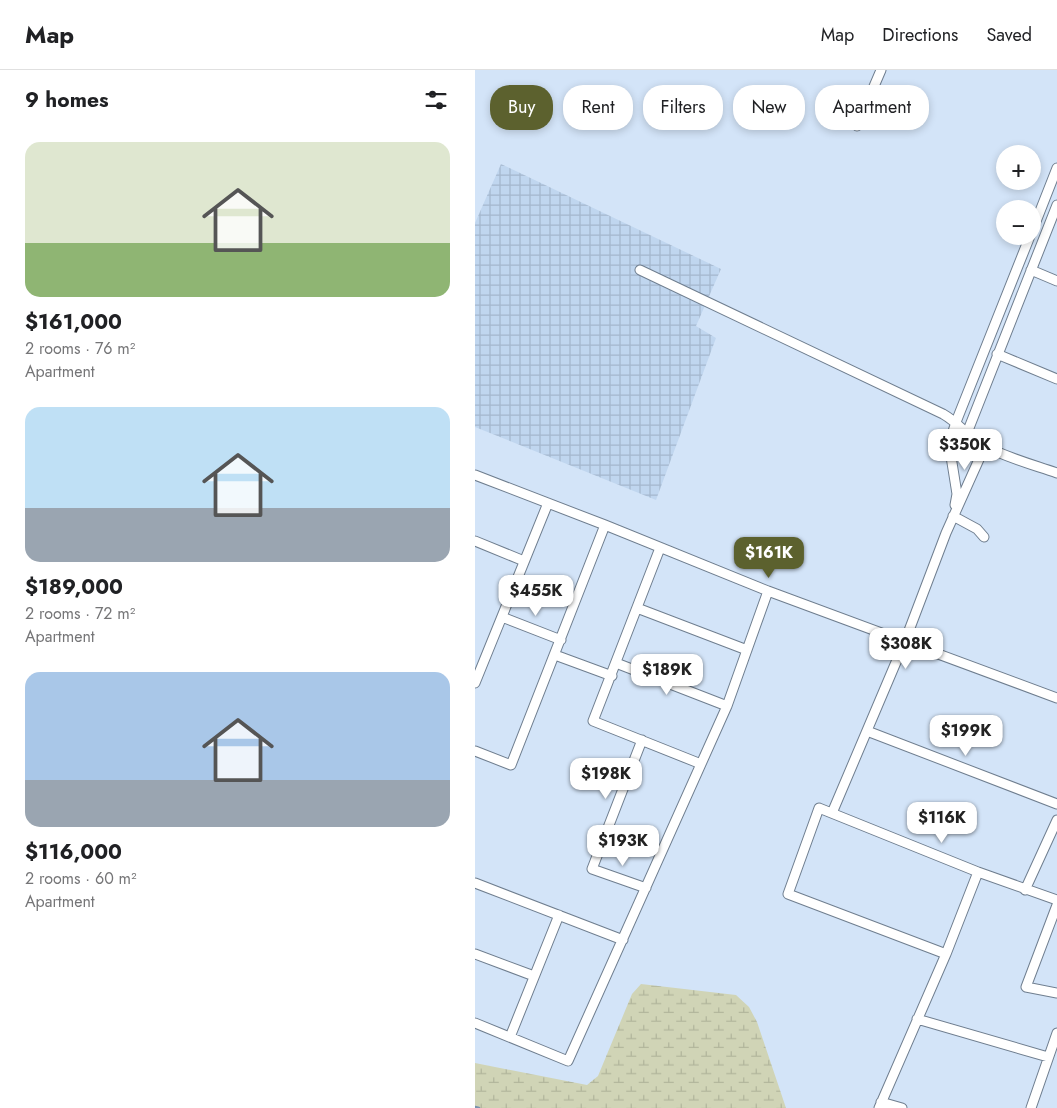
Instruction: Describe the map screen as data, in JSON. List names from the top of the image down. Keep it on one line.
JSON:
{"page":{"header":"Map","nav":["Map","Directions","Saved"],"heading":"9 homes","chip":["Buy","Rent","Filters","New","Apartment"],"list":[{"name":"$161,000","note":"2 rooms · 76 m² · Apartment"},{"name":"$189,000","note":"2 rooms · 72 m² · Apartment"},{"name":"$116,000","note":"2 rooms · 60 m² · Apartment"}],"map_buttons":["+","−"],"price":["$350K","$161K","$455K","$308K","$189K","$199K","$198K","$116K","$193K"]}}
